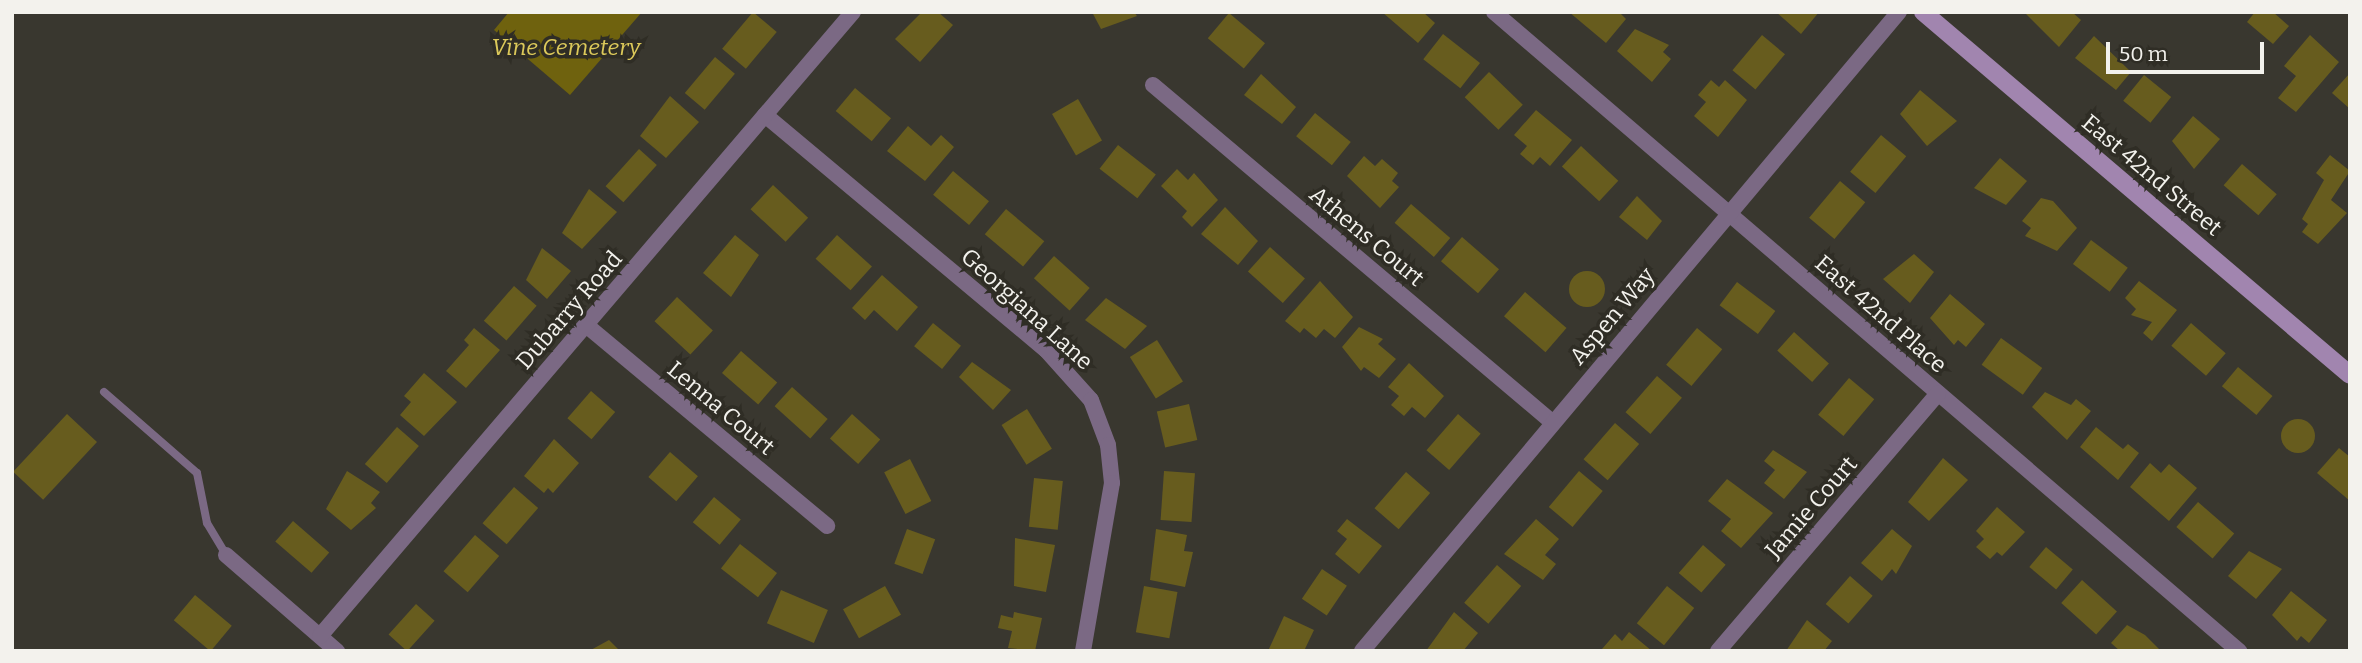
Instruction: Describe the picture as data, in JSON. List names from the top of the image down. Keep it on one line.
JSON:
{"streets":{"street":["East 42nd Street","Athens Court","Georgiana Lane","Dubarry Road","East 42nd Place","Aspen Way","Lenna Court","Jamie Court"]},"crossings":[["Athens Court","Aspen Way"],["Georgiana Lane","Dubarry Road"],["Dubarry Road","Lenna Court"],["East 42nd Place","Aspen Way"],["East 42nd Place","Jamie Court"]],"parks":["Vine Cemetery"],"scale_bar":"50 m"}
